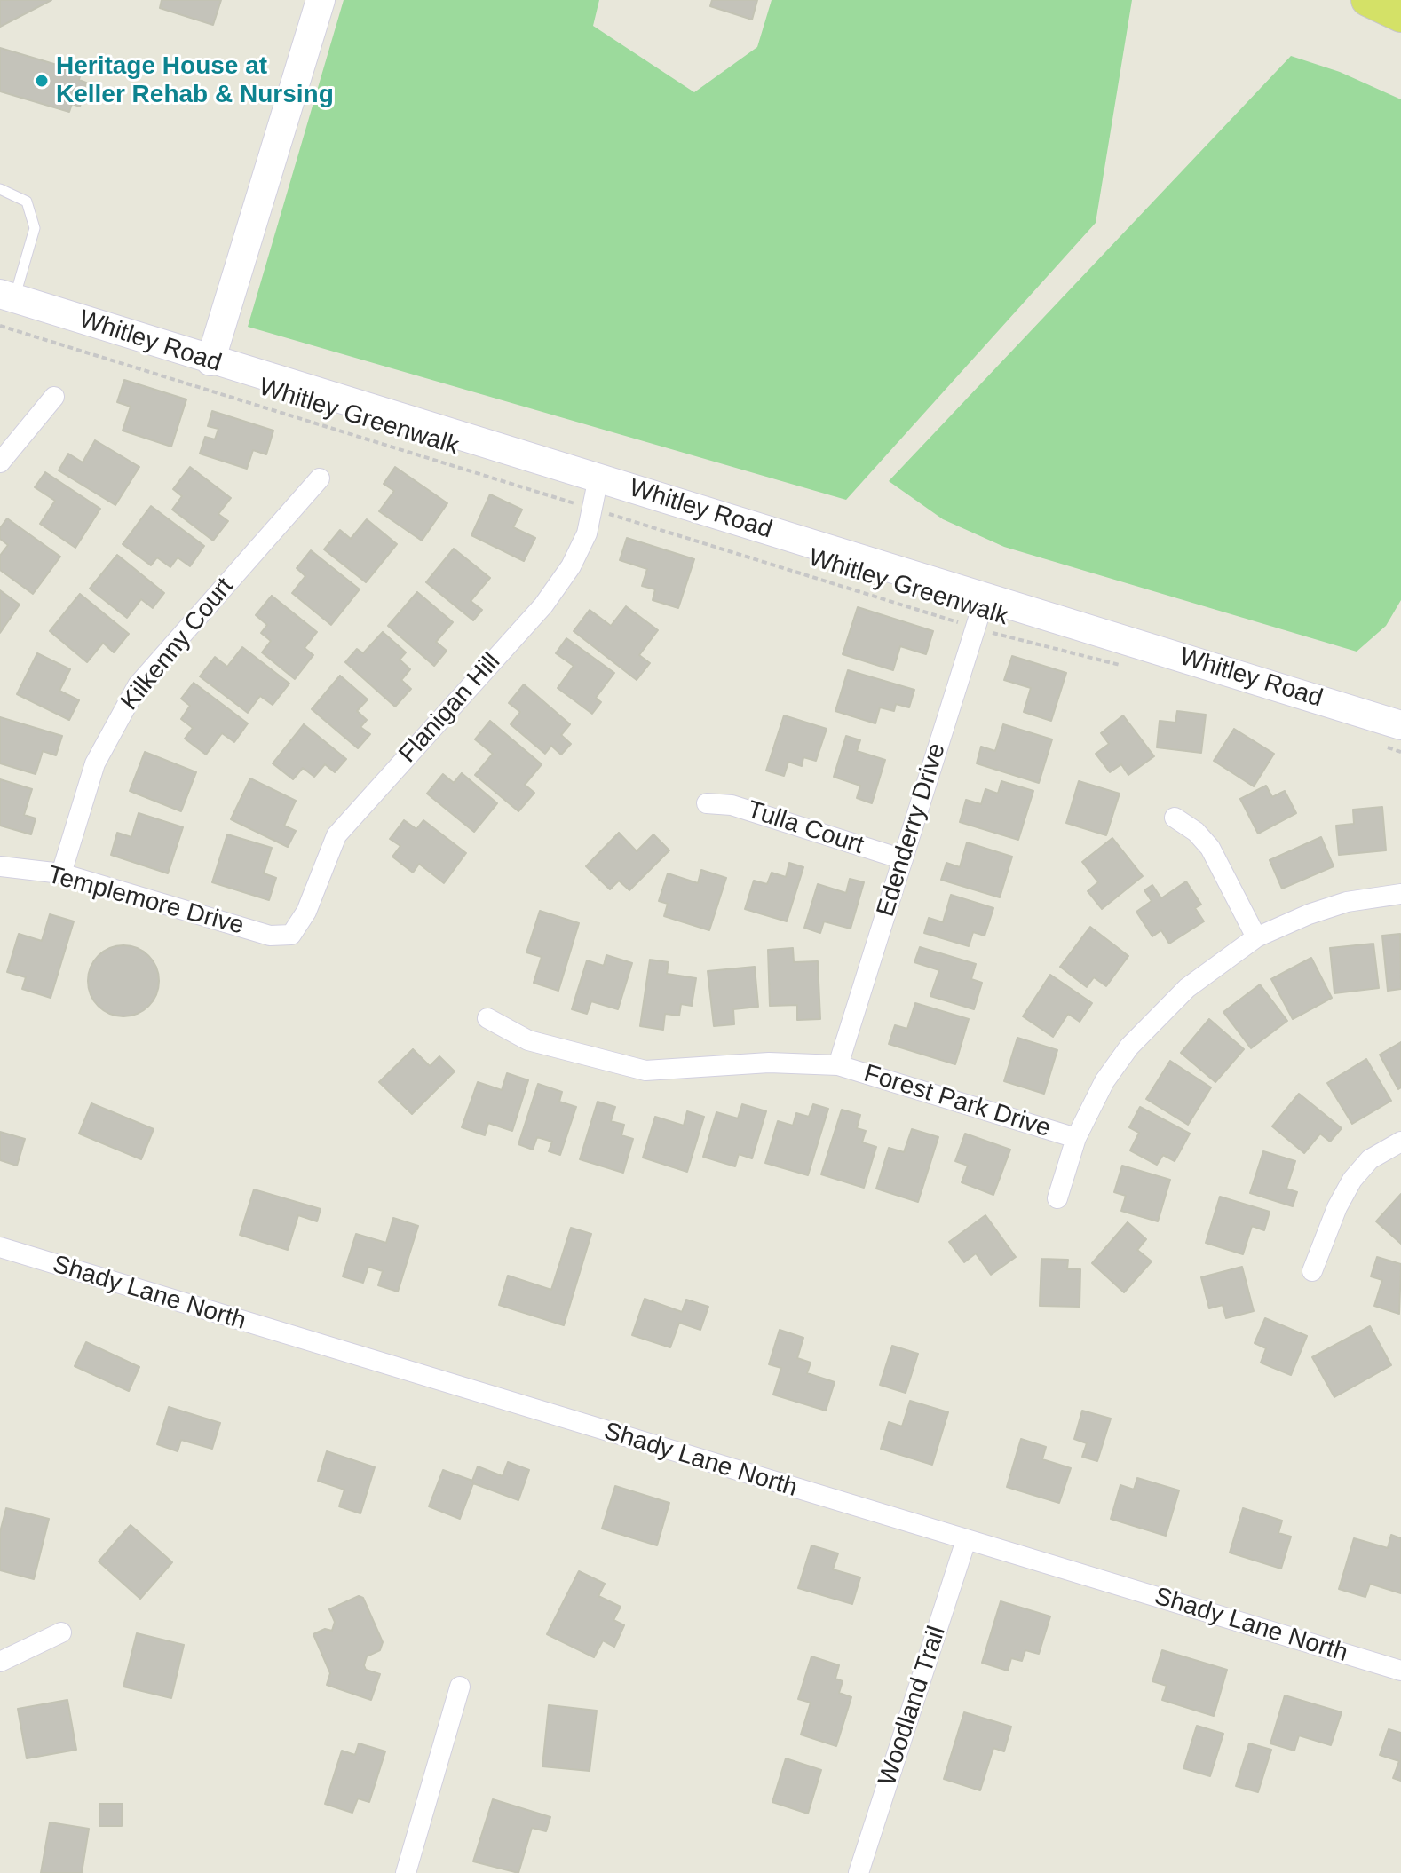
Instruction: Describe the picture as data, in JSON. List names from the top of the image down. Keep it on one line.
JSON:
{"streets":{"street":["Whitley Road","Kilkenny Court","Flanigan Hill","Tulla Court","Edenderry Drive","Templemore Drive","Forest Park Drive","Shady Lane North","Woodland Trail"],"path":["Whitley Greenwalk"]},"crossings":[["Whitley Road","Flanigan Hill"],["Whitley Road","Edenderry Drive"],["Whitley Greenwalk","Flanigan Hill"],["Whitley Greenwalk","Edenderry Drive"],["Kilkenny Court","Templemore Drive"],["Flanigan Hill","Templemore Drive"],["Tulla Court","Edenderry Drive"],["Edenderry Drive","Forest Park Drive"],["Shady Lane North","Woodland Trail"]],"places":["Heritage House at Keller Rehab & Nursing"]}
